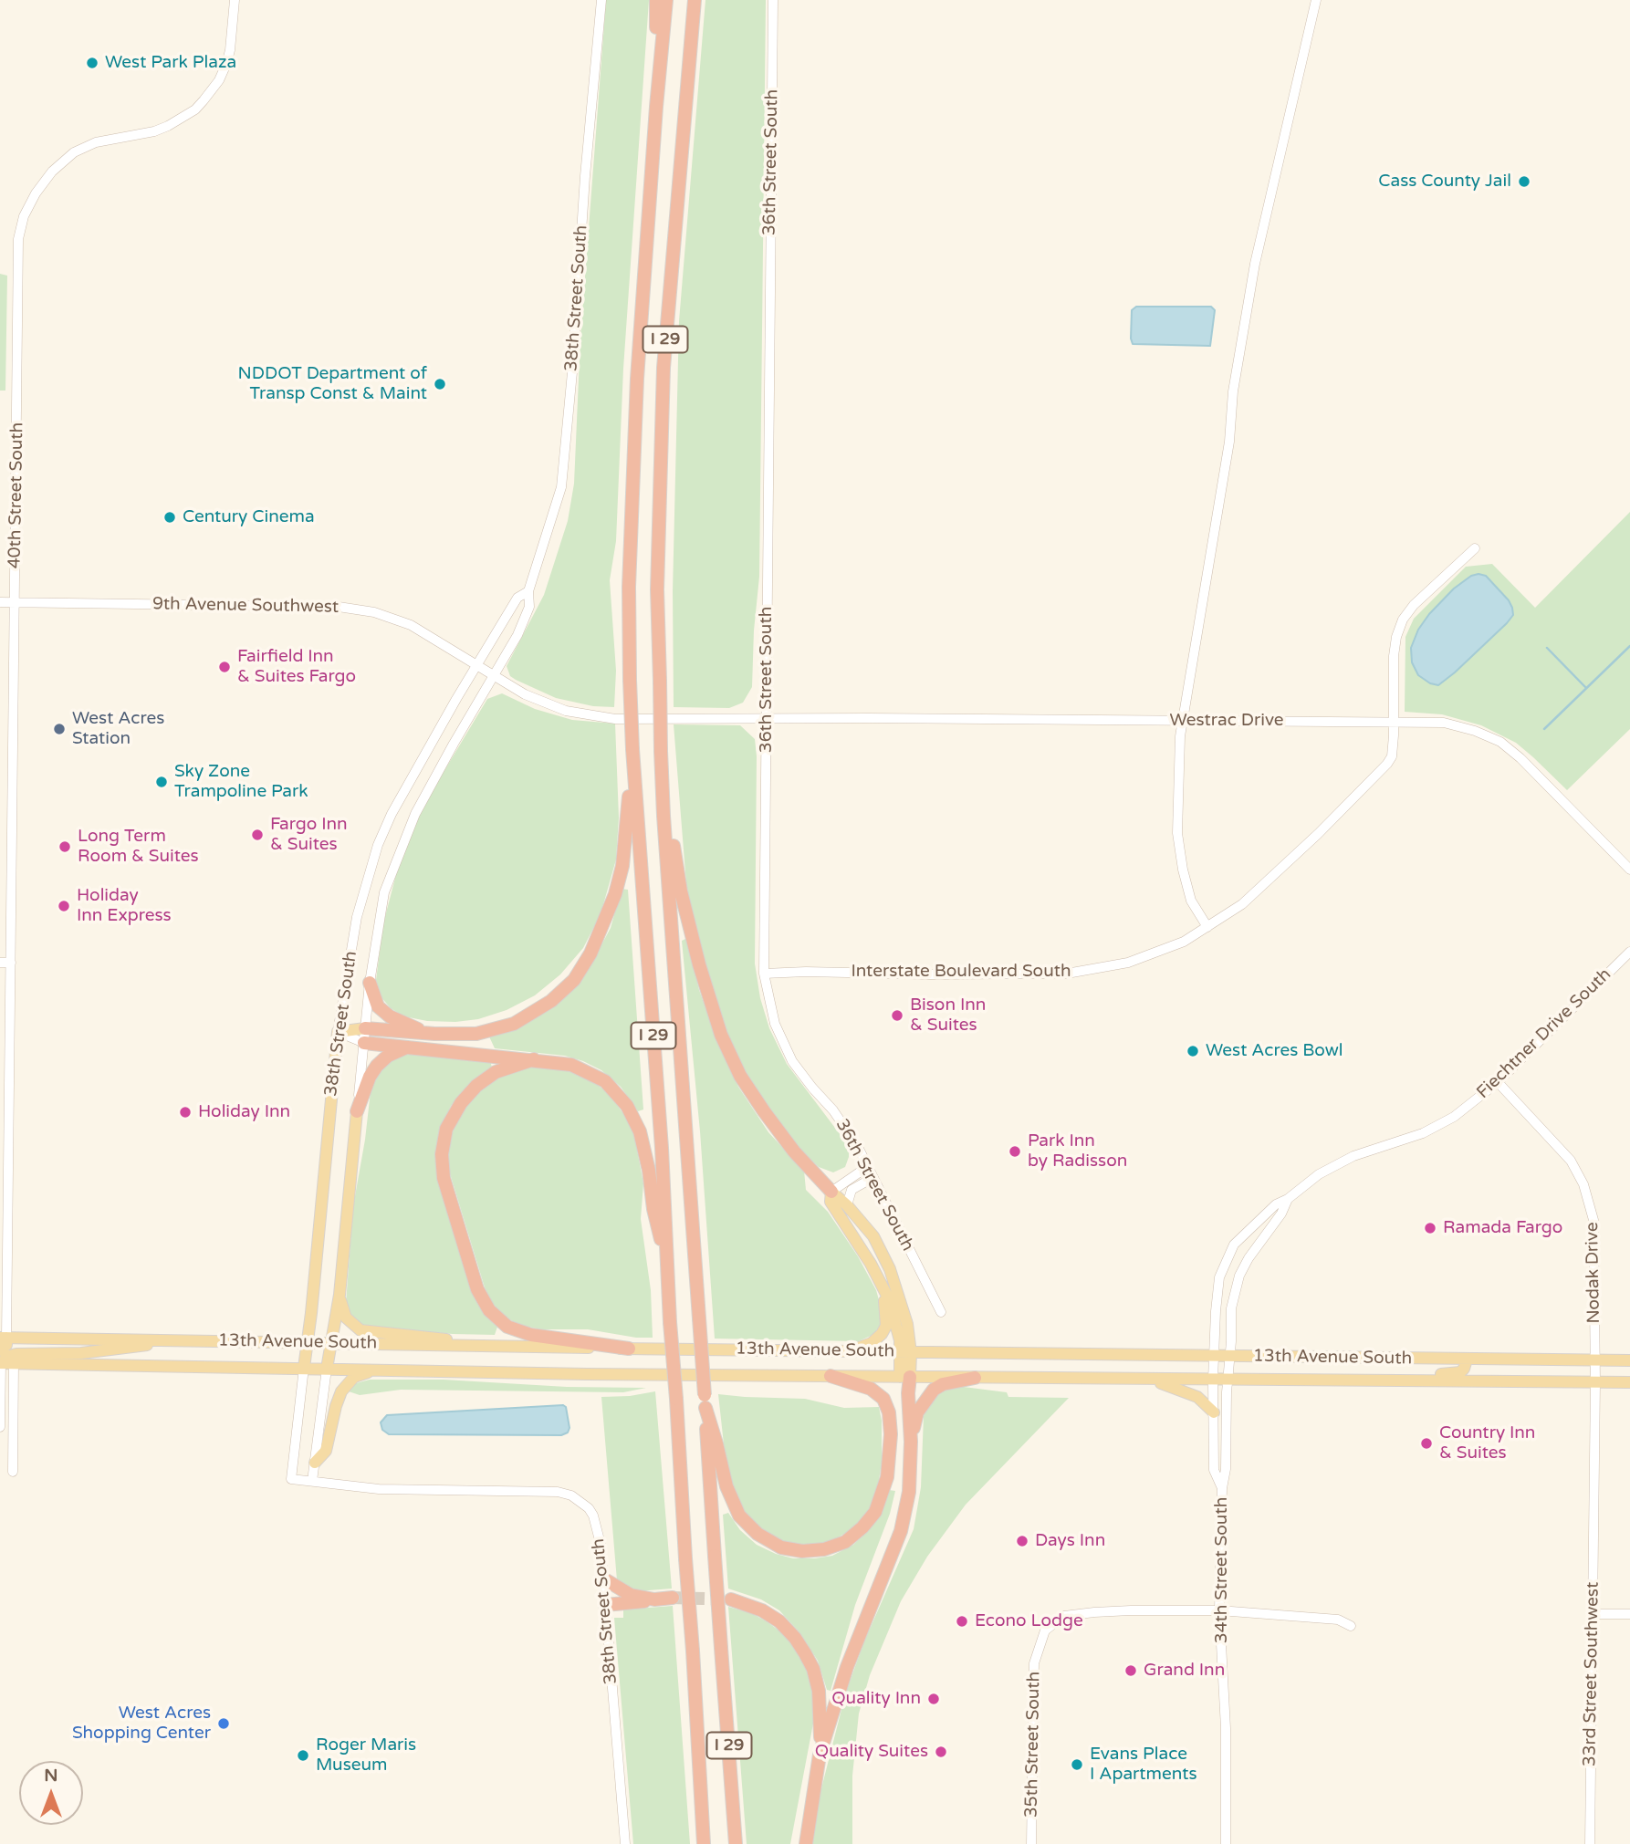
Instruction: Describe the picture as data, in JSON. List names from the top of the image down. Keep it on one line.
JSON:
{"streets":{"highway":["I 29"],"main road":["38th Street South","13th Avenue South"],"street":["36th Street South","40th Street South","9th Avenue Southwest","Westrac Drive","Interstate Boulevard South","Fiechtner Drive South","Nodak Drive","34th Street South","33rd Street Southwest","35th Street South"]},"crossings":[["36th Street South","Westrac Drive"],["36th Street South","Interstate Boulevard South"],["38th Street South","9th Avenue Southwest"],["38th Street South","Westrac Drive"],["38th Street South","13th Avenue South"],["40th Street South","9th Avenue Southwest"],["40th Street South","13th Avenue South"],["9th Avenue Southwest","Westrac Drive"],["Westrac Drive","Interstate Boulevard South"],["Fiechtner Drive South","Nodak Drive"],["Fiechtner Drive South","13th Avenue South"],["Fiechtner Drive South","34th Street South"],["Nodak Drive","13th Avenue South"],["Nodak Drive","33rd Street Southwest"],["13th Avenue South","34th Street South"],["13th Avenue South","33rd Street Southwest"],["34th Street South","35th Street South"]],"places":["West Park Plaza","Cass County Jail","NDDOT Department of Transp Const & Maint","Century Cinema","Fairfield Inn & Suites Fargo","West Acres Station","Sky Zone Trampoline Park","Fargo Inn & Suites","Long Term Room & Suites","Holiday Inn Express","Bison Inn & Suites","West Acres Bowl","Holiday Inn","Park Inn by Radisson","Ramada Fargo","Country Inn & Suites","Days Inn","Econo Lodge","Grand Inn","Quality Inn","West Acres Shopping Center","Quality Suites","Roger Maris Museum","Evans Place I Apartments"],"north":"top"}
